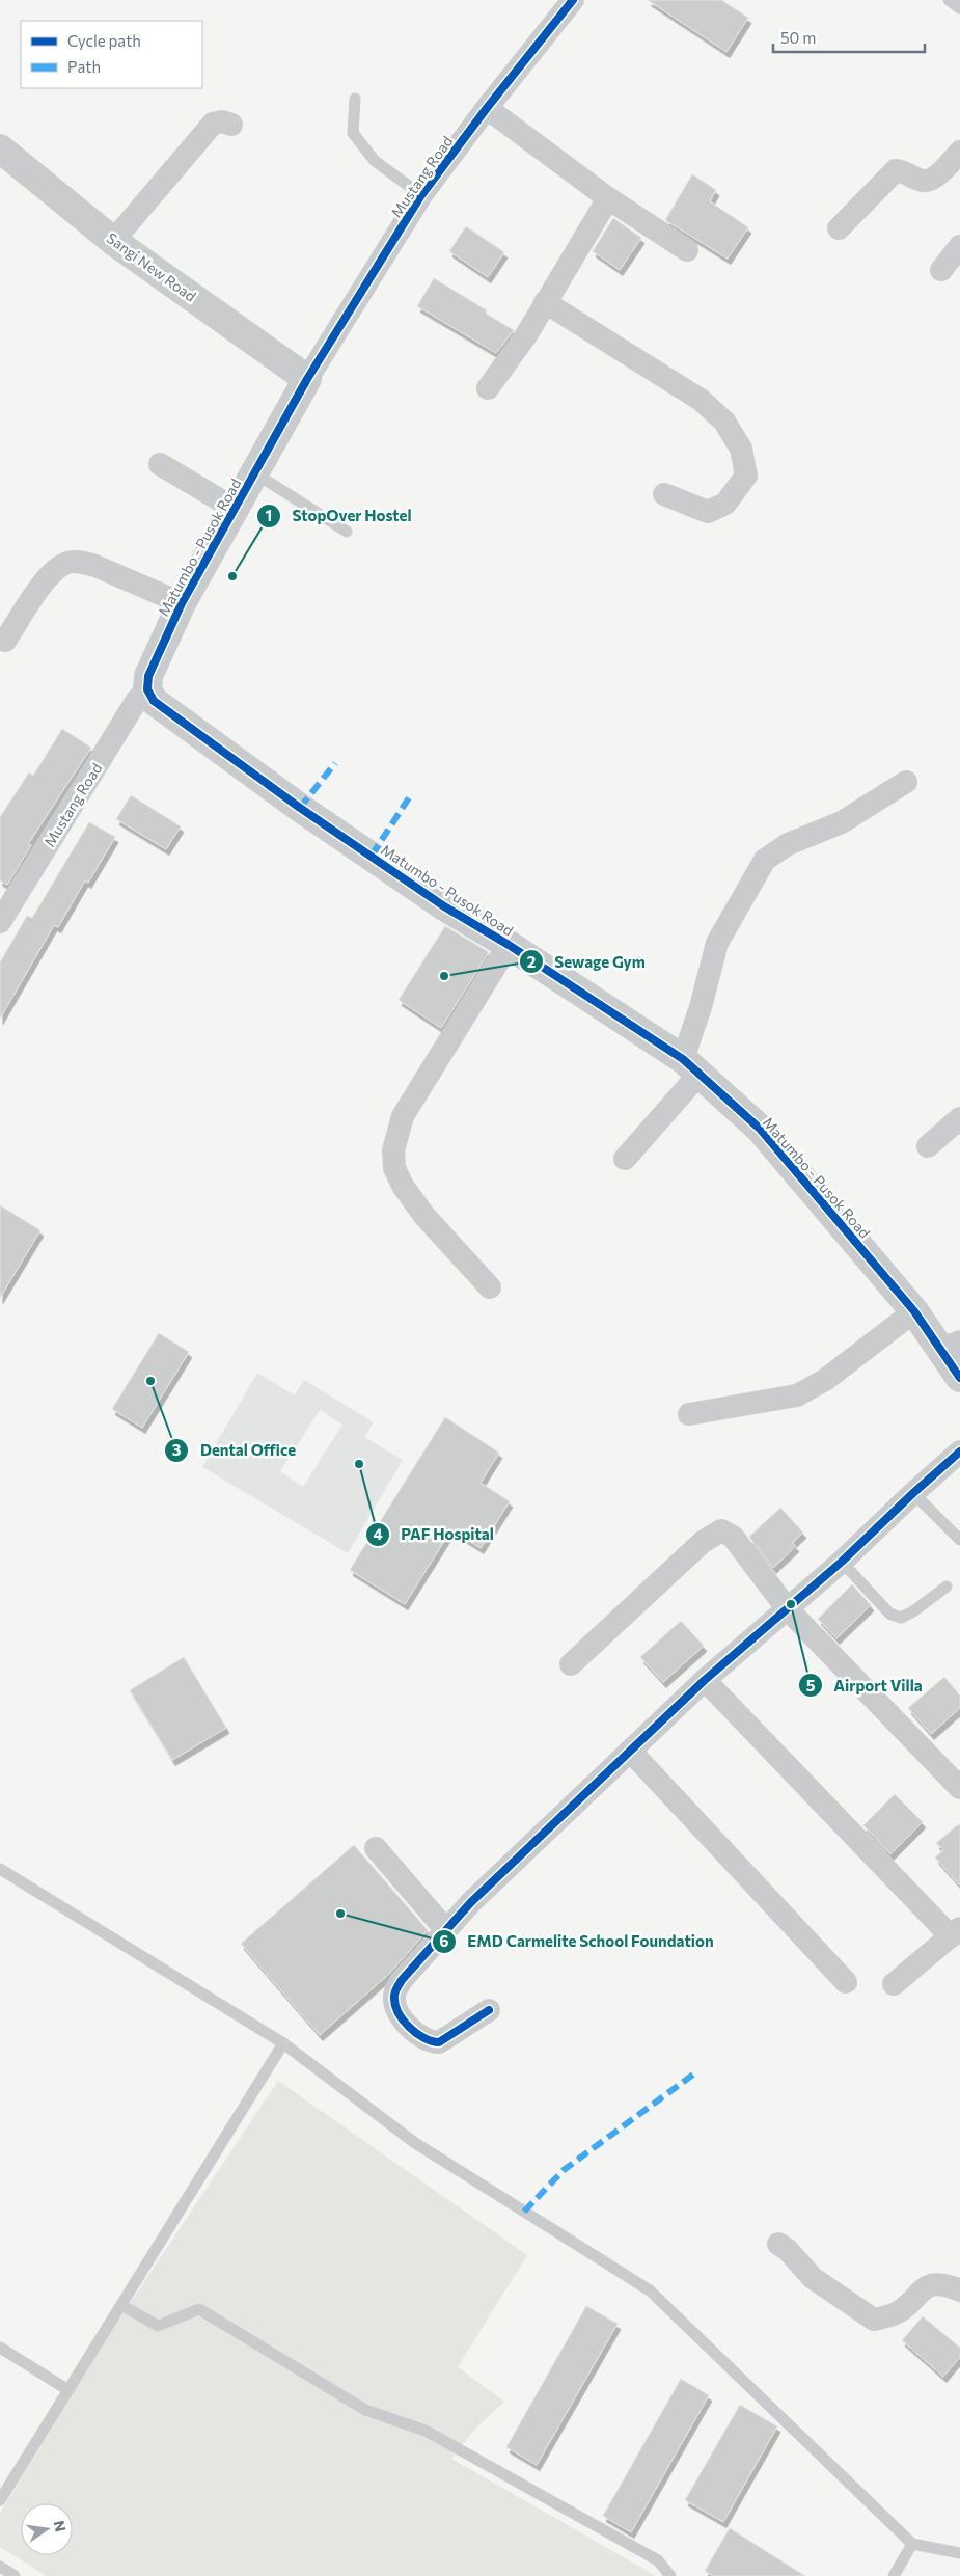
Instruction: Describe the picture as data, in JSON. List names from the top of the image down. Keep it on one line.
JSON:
{"streets":{"street":["Mustang Road","Sangi New Road","Matumbo - Pusok Road"]},"crossings":[["Mustang Road","Sangi New Road"],["Mustang Road","Matumbo - Pusok Road"],["Sangi New Road","Matumbo - Pusok Road"]],"places":["StopOver Hostel","Sewage Gym","Dental Office","PAF Hospital","Airport Villa","EMD Carmelite School Foundation"],"legend":["Cycle path","Path"],"scale_bar":"50 m","north":"right"}
